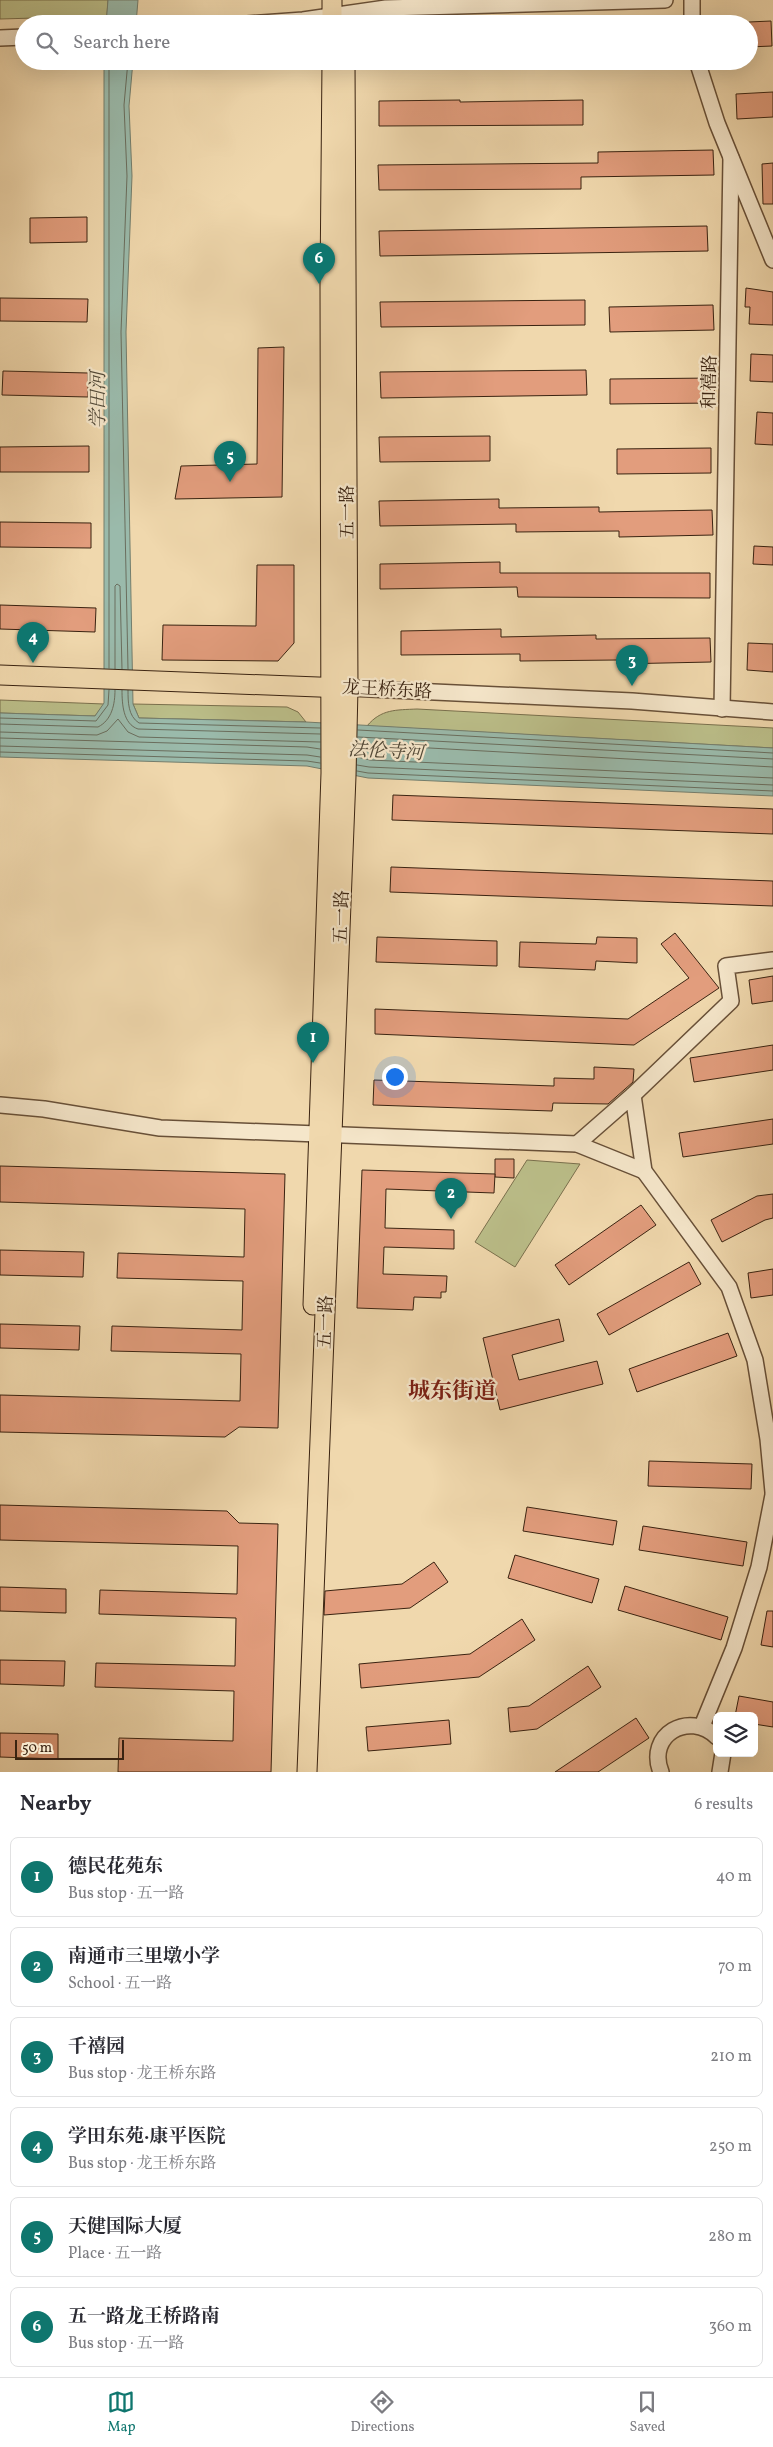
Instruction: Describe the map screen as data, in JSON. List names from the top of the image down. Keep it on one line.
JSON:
{"streets":{"main road":["五一路","龙王桥东路"],"street":["和禧路"]},"crossings":[["和禧路","龙王桥东路"],["五一路","龙王桥东路"]],"districts":["城东街道"],"water":["学田河","法伦寺河"],"scale_bar":"50 m","page":{"search":"Search here","pins":["6","5","4","3","1","2"],"scale":"50 m","heading":["Nearby","6 results"],"list":[{"mark":"1","name":"德民花苑东","note":"Bus stop · 五一路","value":"40 m"},{"mark":"2","name":"南通市三里墩小学","note":"School · 五一路","value":"70 m"},{"mark":"3","name":"千禧园","note":"Bus stop · 龙王桥东路","value":"210 m"},{"mark":"4","name":"学田东苑·康平医院","note":"Bus stop · 龙王桥东路","value":"250 m"},{"mark":"5","name":"天健国际大厦","note":"Place · 五一路","value":"280 m"},{"mark":"6","name":"五一路龙王桥路南","note":"Bus stop · 五一路","value":"360 m"}],"nav":["Map","Directions","Saved"]}}
